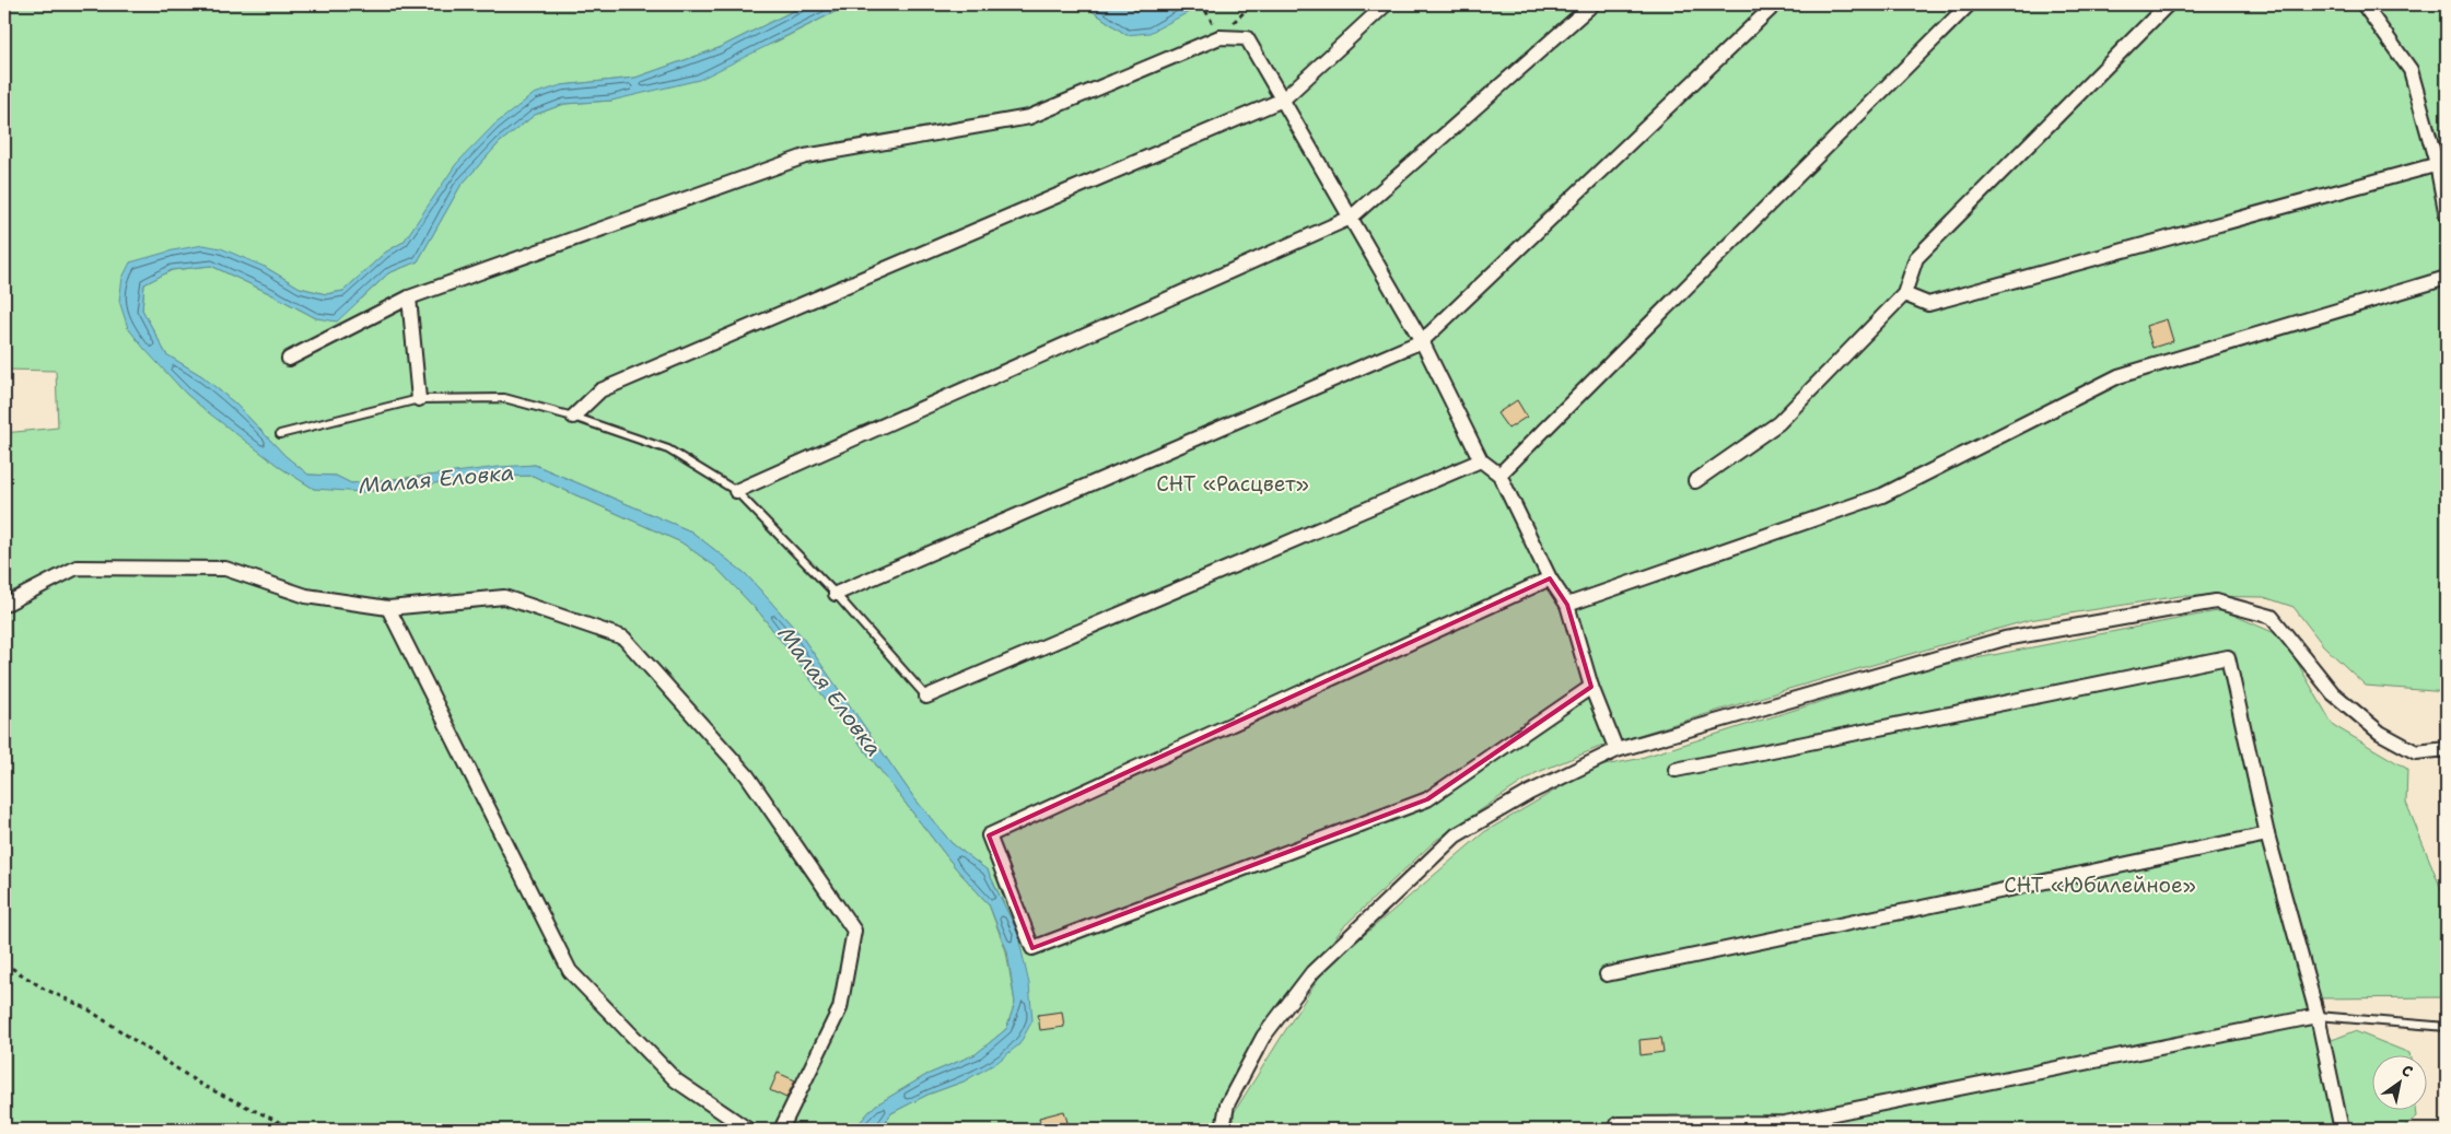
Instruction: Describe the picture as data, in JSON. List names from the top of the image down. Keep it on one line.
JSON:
{"water":["Малая Еловка"],"parks":["СНТ «Расцвет»","СНТ «Юбилейное»"],"north":"top right"}
